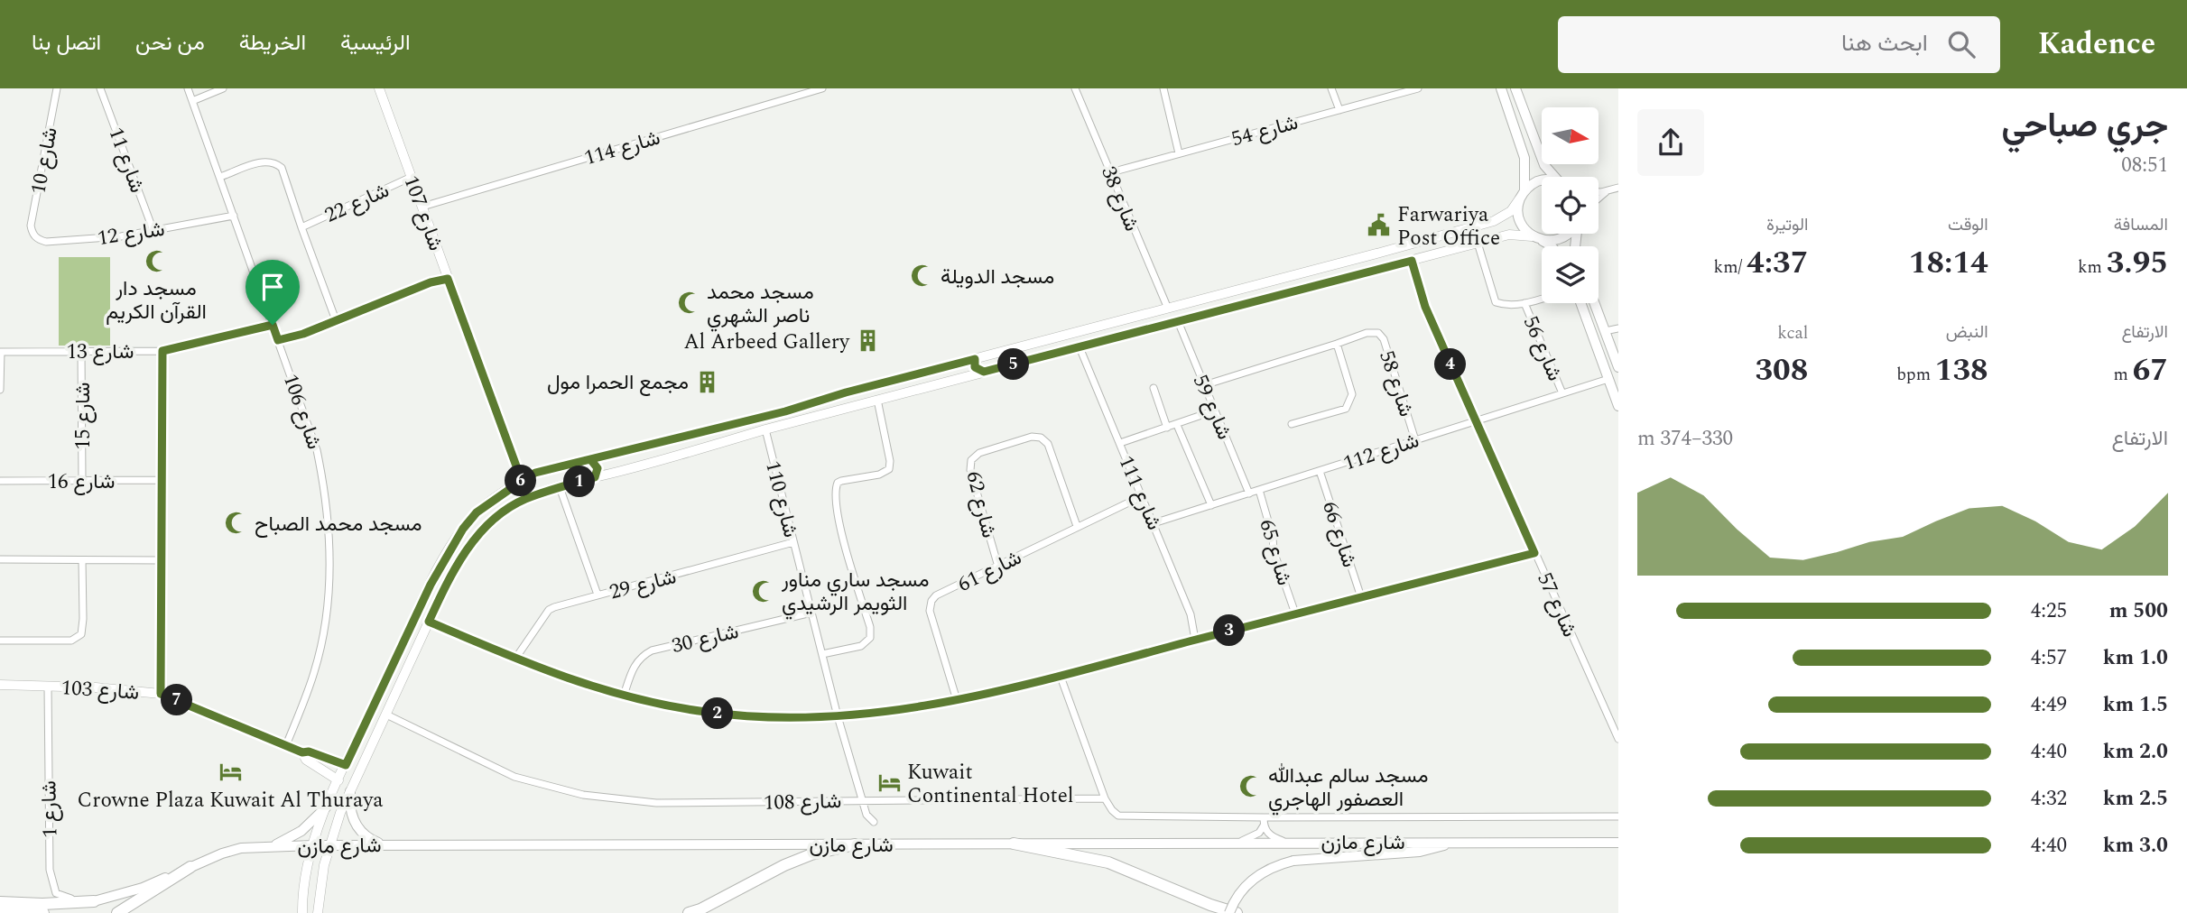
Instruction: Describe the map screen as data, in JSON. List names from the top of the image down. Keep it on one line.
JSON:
{"streets":{"main road":["شارع مازن"],"street":["شارع 54","شارع 114","شارع 11","شارع 10","شارع 38","شارع 22","شارع 107","شارع 12","شارع 56","شارع 13","شارع 58","شارع 59","شارع 106","شارع 15","شارع 112","شارع 16","شارع 111","شارع 110","شارع 62","شارع 66","شارع 65","شارع 61","شارع 29","شارع 57","شارع 30","شارع 103","شارع 108","شارع 1"]},"crossings":[["شارع 54","شارع 38"],["شارع 114","شارع 107"],["شارع 11","شارع 12"],["شارع 10","شارع 12"],["شارع 22","شارع 107"],["شارع 12","شارع 106"],["شارع 56","شارع 112"],["شارع 13","شارع 106"],["شارع 13","شارع 15"],["شارع 58","شارع 59"],["شارع 58","شارع 112"],["شارع 59","شارع 112"],["شارع 106","شارع 103"],["شارع 15","شارع 16"],["شارع 112","شارع 111"],["شارع 112","شارع 66"],["شارع 112","شارع 65"],["شارع 112","شارع 57"],["شارع 111","شارع 61"],["شارع 110","شارع 29"],["شارع 110","شارع 30"],["شارع 110","شارع 108"],["شارع 62","شارع 61"],["شارع 103","شارع 1"],["شارع 1","شارع مازن"]],"places":{"public building":["Farwariya Post Office"],"mosque":["مسجد دار القرآن الكريم","مسجد الدويلة","مسجد محمد ناصر الشهري","مسجد محمد الصباح","مسجد ساري مناور الثويمر الرشيدي","مسجد سالم عبدالله العصفور الهاجري"],"building":["Al Arbeed Gallery","مجمع الحمرا مول"],"hotel":["Crowne Plaza Kuwait Al Thuraya","Kuwait Continental Hotel"]},"north":"right","page":{"header":"Kadence","search":"ابحث هنا","nav":["الرئيسية","الخريطة","من نحن","اتصل بنا"],"heading":["جري صباحي","08:51"],"stats":[["المسافة","3.95 km"],["الوقت","18:14"],["الوتيرة","4:37 /km"],["الارتفاع","67 m"],["النبض","138 bpm"],["kcal","308"]],"pins":["4","5","6","1","3","7","2"],"chart":["الارتفاع","330–374 m"],"list":[{"name":"500 m","note":"4:25"},{"name":"1.0 km","note":"4:57"},{"name":"1.5 km","note":"4:49"},{"name":"2.0 km","note":"4:40"},{"name":"2.5 km","note":"4:32"},{"name":"3.0 km","note":"4:40"}]}}
